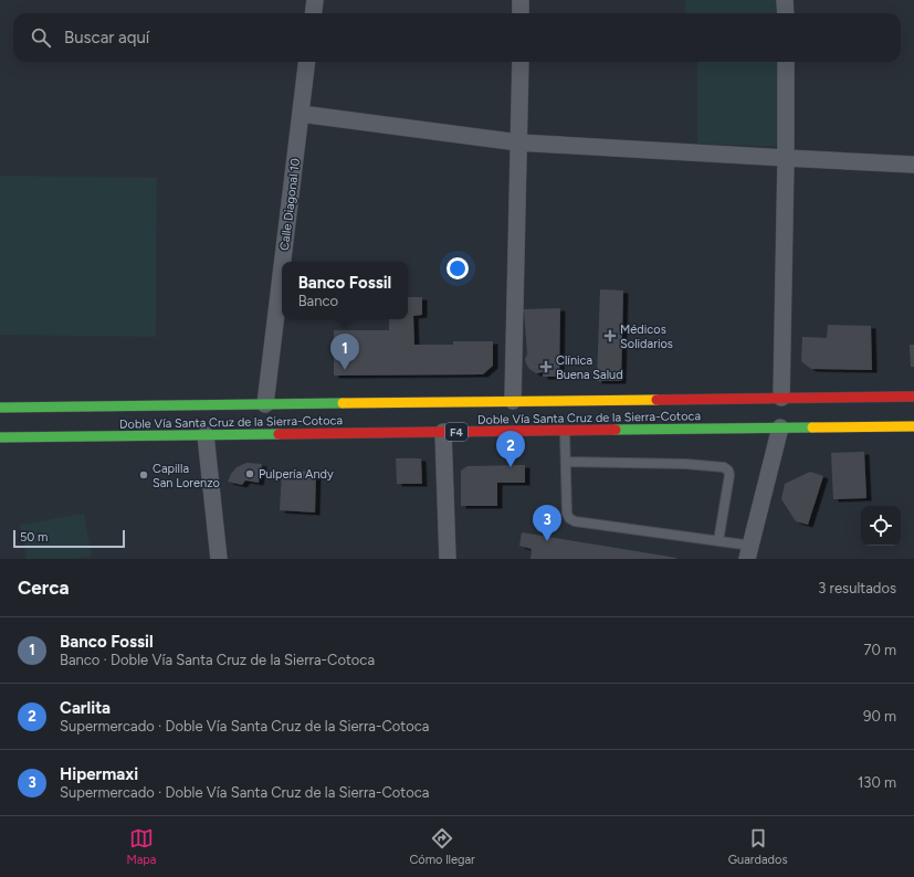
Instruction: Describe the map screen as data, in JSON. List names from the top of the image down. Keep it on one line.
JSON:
{"streets":{"highway":["Doble Vía Santa Cruz de la Sierra-Cotoca","F4"],"street":["Calle Diagonal 10"]},"crossings":[["Calle Diagonal 10","Doble Vía Santa Cruz de la Sierra-Cotoca"]],"places":{"health":["Médicos Solidarios","Clínica Buena Salud"],"other":["Pulpería Andy","Capilla San Lorenzo"]},"scale_bar":"50 m","page":{"search":"Buscar aquí","popup":["Banco Fossil","Banco"],"pins":["1","2","3"],"scale":"50 m","heading":["Cerca","3 resultados"],"list":[{"mark":"1","name":"Banco Fossil","note":"Banco · Doble Vía Santa Cruz de la Sierra-Cotoca","value":"70 m"},{"mark":"2","name":"Carlita","note":"Supermercado · Doble Vía Santa Cruz de la Sierra-Cotoca","value":"90 m"},{"mark":"3","name":"Hipermaxi","note":"Supermercado · Doble Vía Santa Cruz de la Sierra-Cotoca","value":"130 m"}],"nav":["Mapa","Cómo llegar","Guardados"]}}
